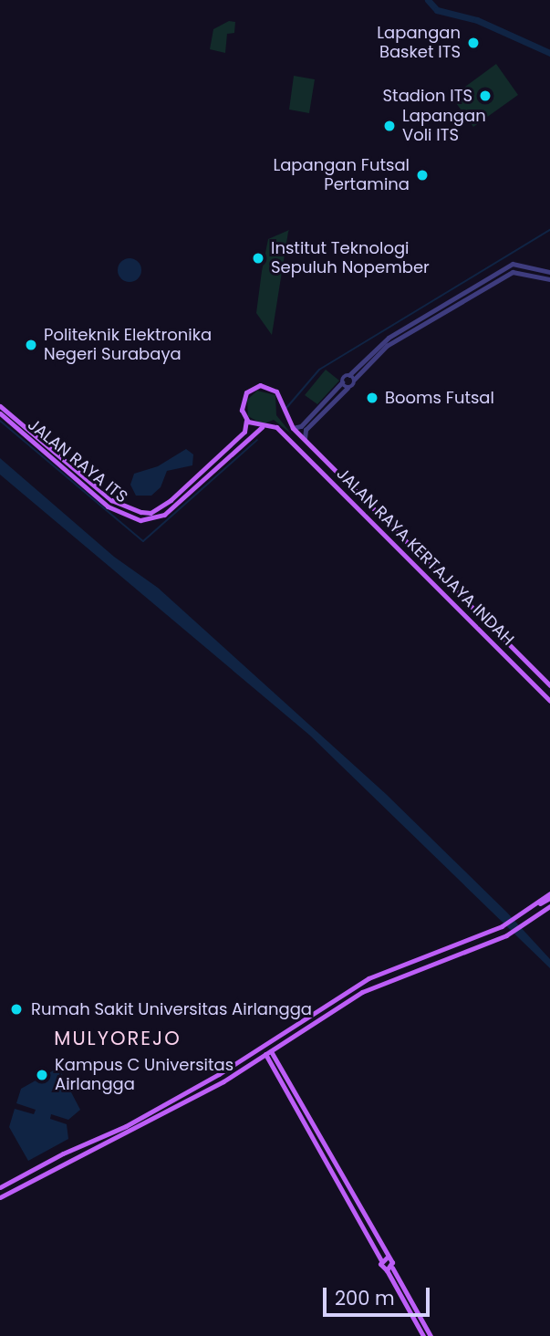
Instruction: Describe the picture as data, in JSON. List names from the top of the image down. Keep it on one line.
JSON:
{"streets":{"main road":["JALAN RAYA ITS","JALAN RAYA KERTAJAYA INDAH"]},"crossings":[["JALAN RAYA ITS","JALAN RAYA KERTAJAYA INDAH"]],"districts":["MULYOREJO"],"places":["Lapangan Basket ITS","Stadion ITS","Lapangan Voli ITS","Lapangan Futsal Pertamina","Institut Teknologi Sepuluh Nopember","Politeknik Elektronika Negeri Surabaya","Booms Futsal","Rumah Sakit Universitas Airlangga","Kampus C Universitas Airlangga"],"scale_bar":"200 m"}
